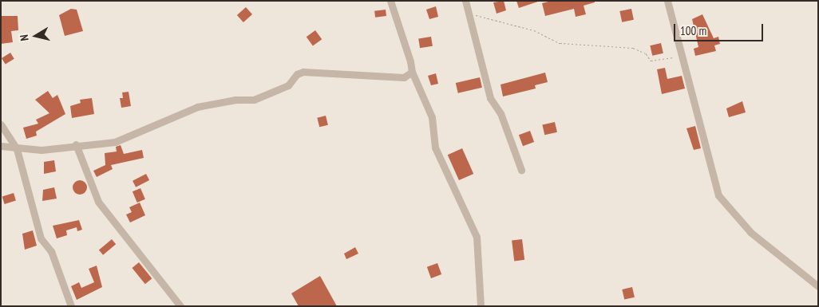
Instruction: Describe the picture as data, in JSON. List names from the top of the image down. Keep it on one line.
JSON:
{"scale_bar":"100 m","north":"left"}
